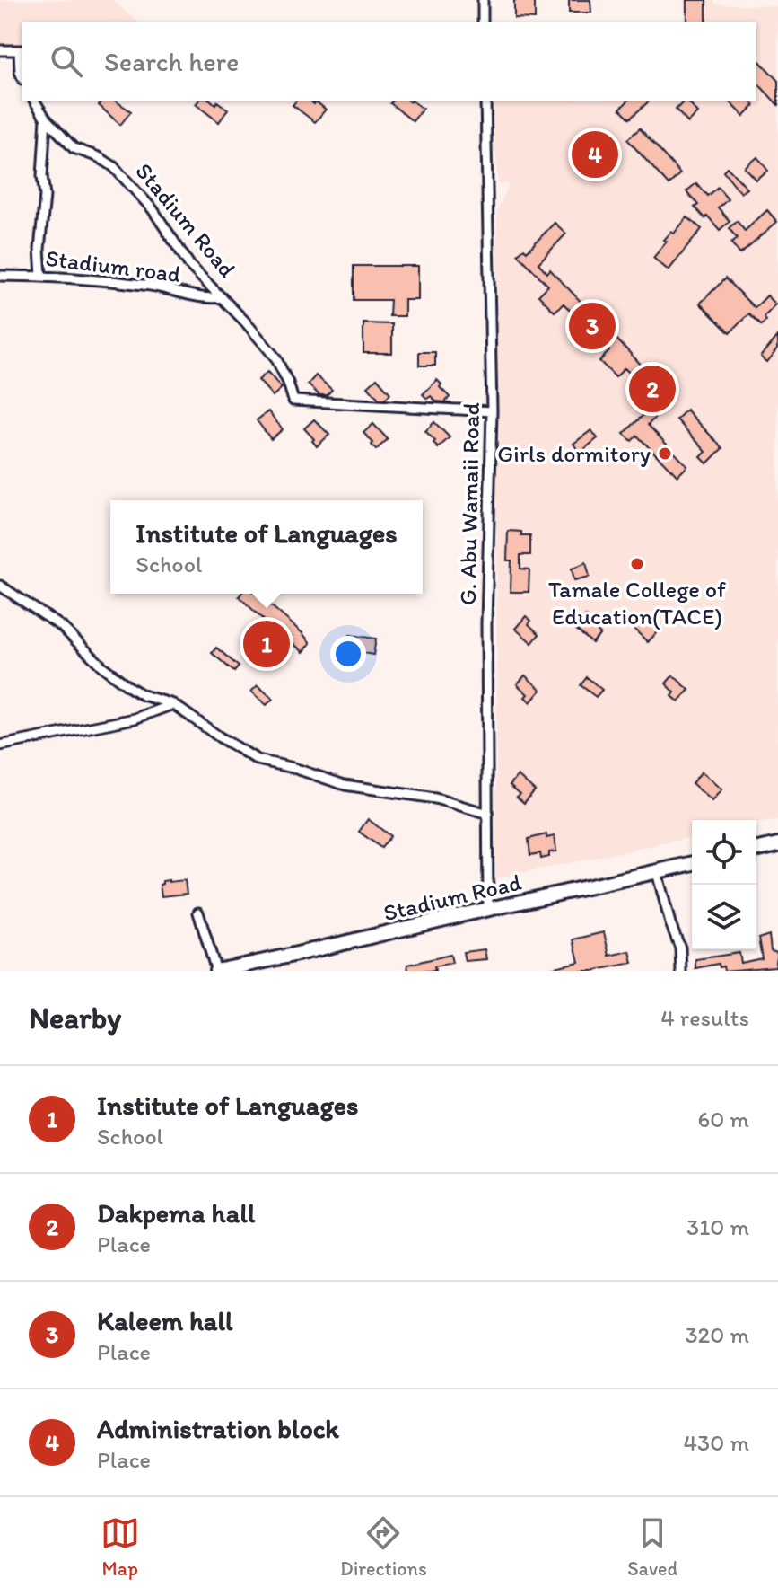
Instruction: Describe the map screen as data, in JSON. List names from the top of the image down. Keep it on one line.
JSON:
{"streets":{"main road":["Stadium Road"],"street":["Stadium road","G. Abu Wamaii Road"]},"crossings":[["Stadium Road","Stadium road"],["Stadium Road","G. Abu Wamaii Road"]],"places":["Girls dormitory","Tamale College of Education(TACE)"],"page":{"search":"Search here","pins":["4","3","2","1"],"popup":["Institute of Languages","School"],"heading":["Nearby","4 results"],"list":[{"mark":"1","name":"Institute of Languages","note":"School","value":"60 m"},{"mark":"2","name":"Dakpema hall","note":"Place","value":"310 m"},{"mark":"3","name":"Kaleem hall","note":"Place","value":"320 m"},{"mark":"4","name":"Administration block","note":"Place","value":"430 m"}],"nav":["Map","Directions","Saved"]}}
